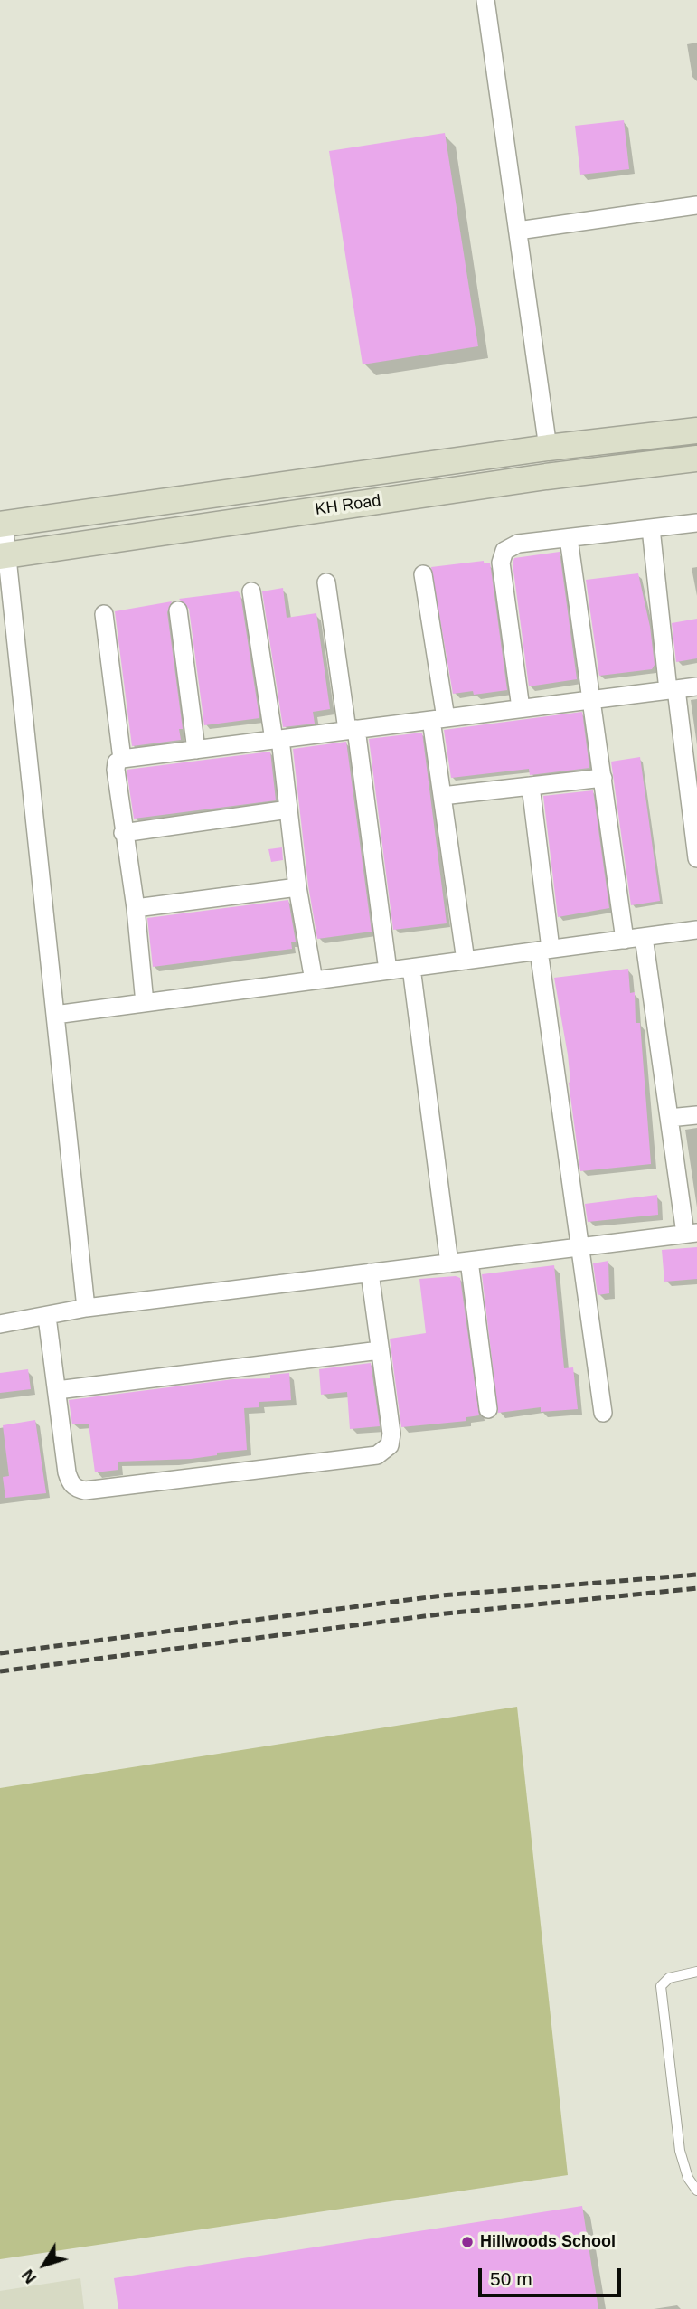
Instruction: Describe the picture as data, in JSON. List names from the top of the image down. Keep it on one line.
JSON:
{"streets":{"main road":["KH Road"]},"places":["Hillwoods School"],"scale_bar":"50 m","north":"bottom left"}
